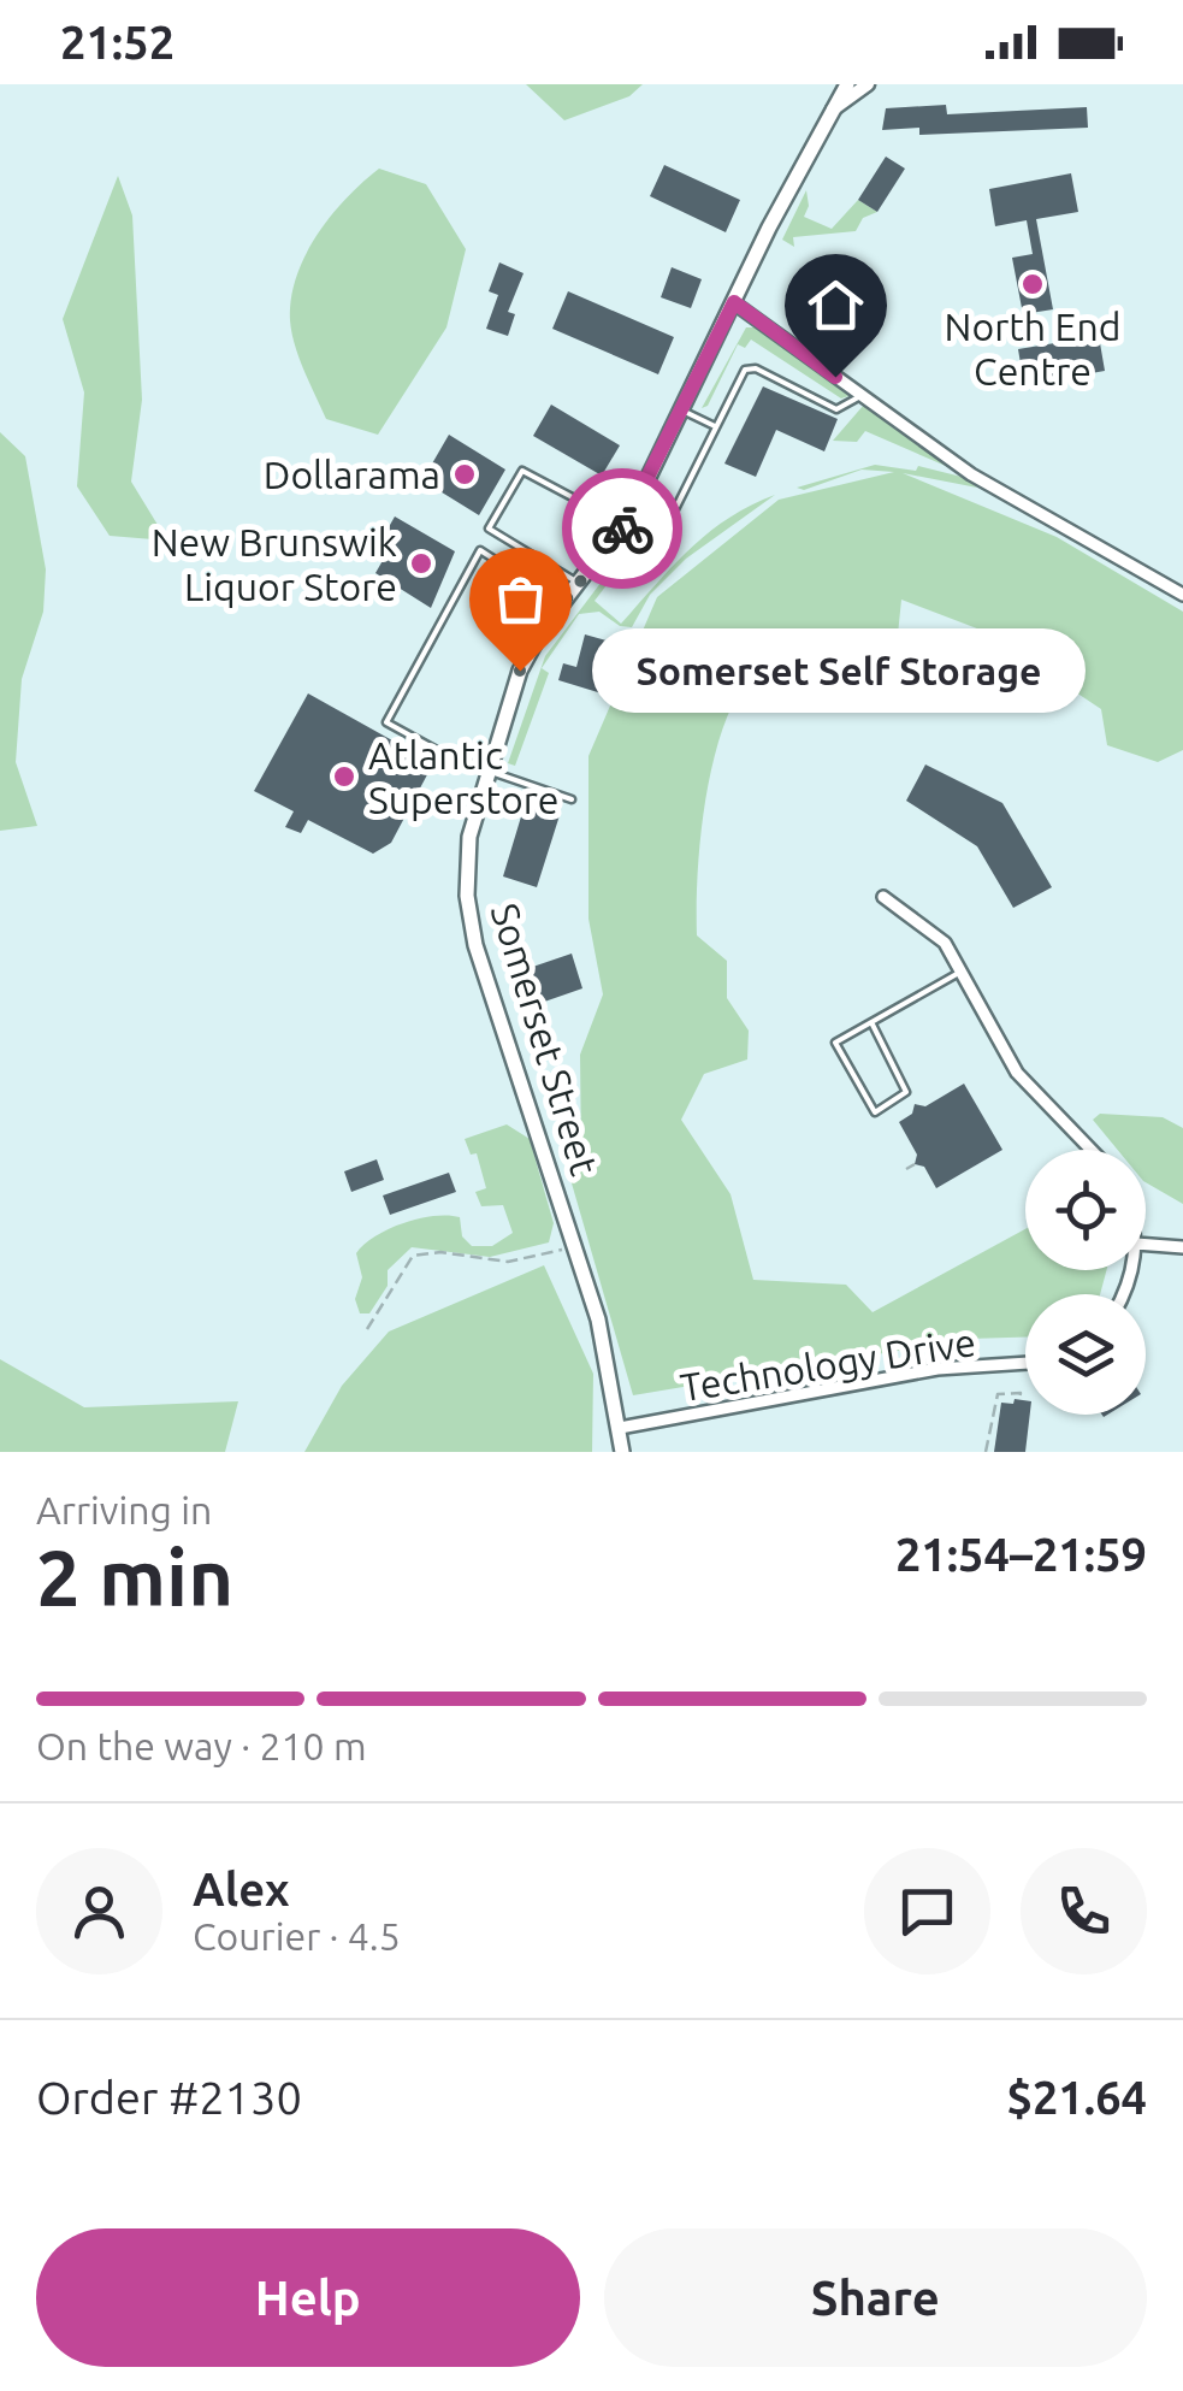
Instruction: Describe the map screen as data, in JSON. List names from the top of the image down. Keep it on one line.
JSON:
{"streets":{"main road":["Somerset Street"],"street":["Technology Drive"]},"crossings":[["Somerset Street","Technology Drive"]],"places":["North End Centre","Dollarama","New Brunswik Liquor Store","Somerset Self Storage","Atlantic Superstore"],"page":{"status":"21:52","bubble":"Somerset Self Storage","heading":["2 min","Arriving in","21:54–21:59"],"panel":["Alex","Courier · 4.5","Order #2130","$21.64"],"bar":"On the way · 210 m","buttons":["Help","Share"]}}
